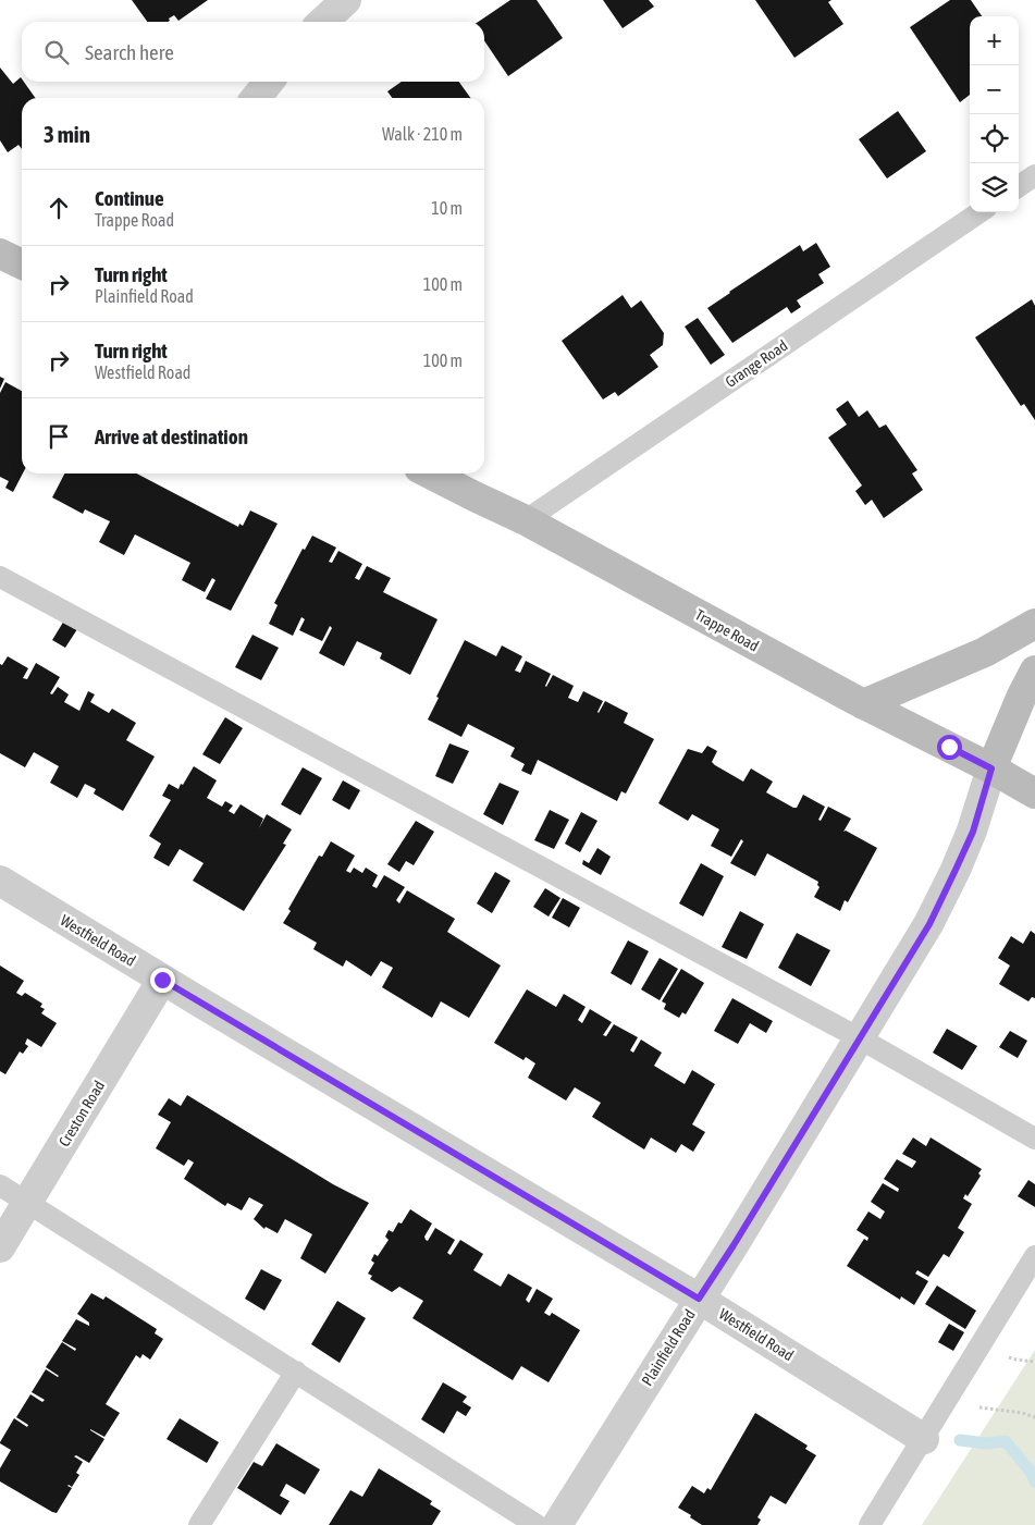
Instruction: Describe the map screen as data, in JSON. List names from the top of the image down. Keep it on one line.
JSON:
{"streets":{"street":["Trappe Road","Westfield Road","Creston Road","Plainfield Road"],"lane":["Grange Road"]},"crossings":[["Grange Road","Trappe Road"],["Trappe Road","Plainfield Road"],["Westfield Road","Creston Road"],["Westfield Road","Plainfield Road"]],"page":{"map_buttons":["+","−"],"search":"Search here","heading":["3 min","Walk · 210 m"],"list":[["Continue","Trappe Road","10 m"],["Turn right","Plainfield Road","100 m"],["Turn right","Westfield Road","100 m"],"Arrive at destination"]}}
